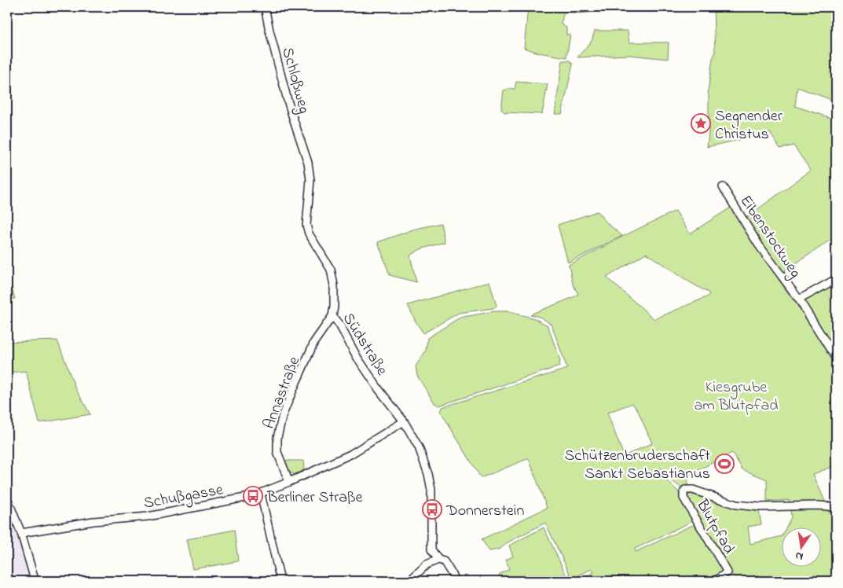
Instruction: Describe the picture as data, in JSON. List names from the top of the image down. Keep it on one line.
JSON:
{"streets":{"street":["Schloßweg","Eibenstockweg","Südstraße","Annastraße","Schußgasse","Blutpfad"]},"crossings":[["Schloßweg","Südstraße"],["Südstraße","Annastraße"],["Südstraße","Schußgasse"],["Annastraße","Schußgasse"]],"parks":["Kiesgrube am Blutpfad"],"places":{"place":["Segnender Christus"],"sports":["Schützenbruderschaft Sankt Sebastianus"],"bus stop":["Berliner Straße","Donnerstein"]},"north":"bottom"}
